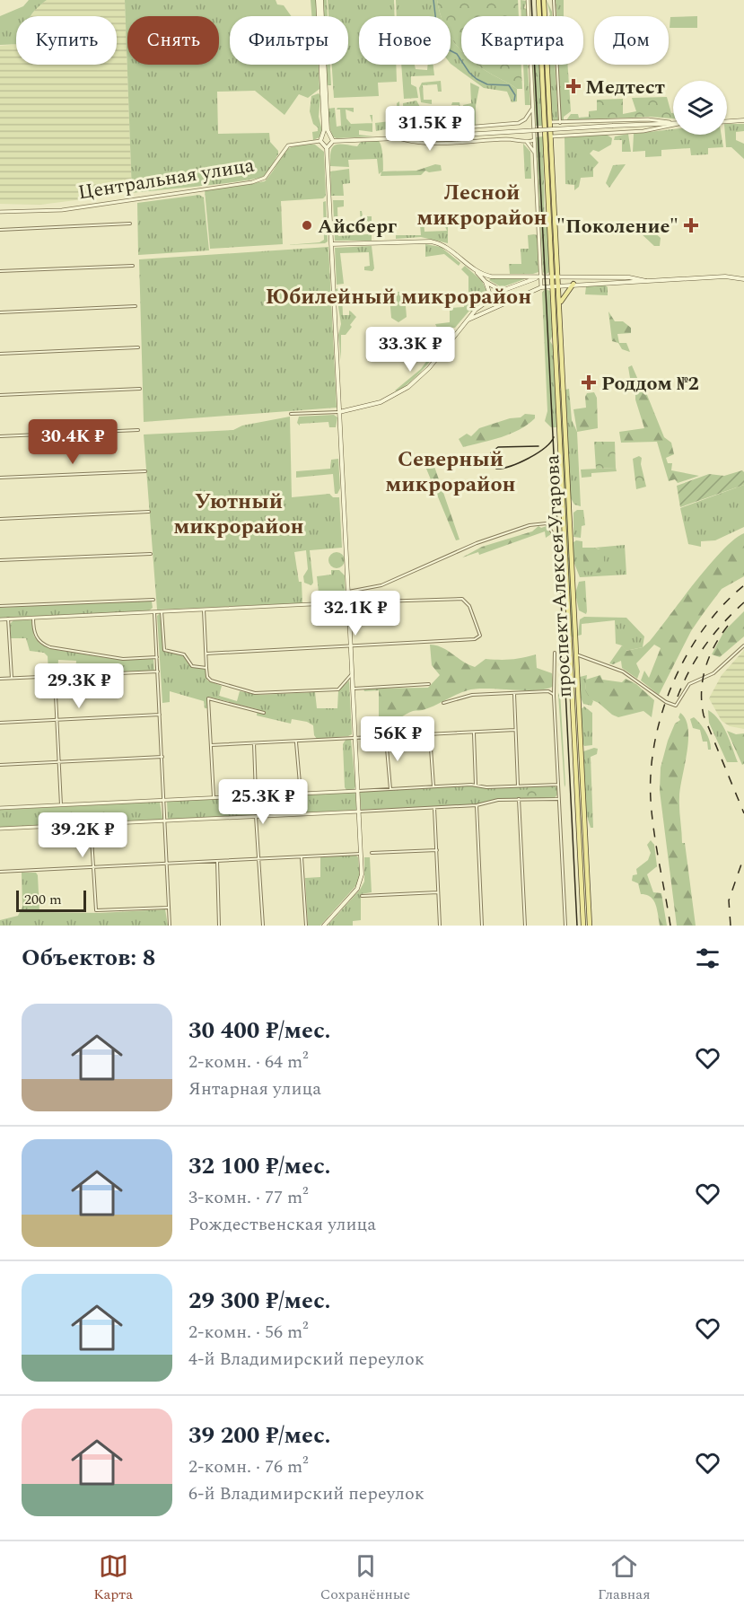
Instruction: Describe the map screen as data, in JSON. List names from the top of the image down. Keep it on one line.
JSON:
{"streets":{"main road":["проспект Алексея Угарова"],"street":["Центральная улица"]},"districts":["Лесной микрорайон","Юбилейный микрорайон","Северный микрорайон","Уютный микрорайон"],"places":{"health":["Медтест","\"Поколение\"","Роддом №2"],"other":["Айсберг"]},"scale_bar":"200 m","page":{"chip":["Купить","Снять","Фильтры","Новое","Квартира","Дом"],"price":["31.5K ₽","33.3K ₽","30.4K ₽","32.1K ₽","29.3K ₽","56K ₽","25.3K ₽","39.2K ₽"],"scale":"200 m","heading":"Объектов: 8","list":[{"name":"30 400 ₽/мес.","note":"2-комн. · 64 m² · Янтарная улица"},{"name":"32 100 ₽/мес.","note":"3-комн. · 77 m² · Рождественская улица"},{"name":"29 300 ₽/мес.","note":"2-комн. · 56 m² · 4-й Владимирский переулок"},{"name":"39 200 ₽/мес.","note":"2-комн. · 76 m² · 6-й Владимирский переулок"}],"tabs":["Карта","Сохранённые","Главная"]}}
